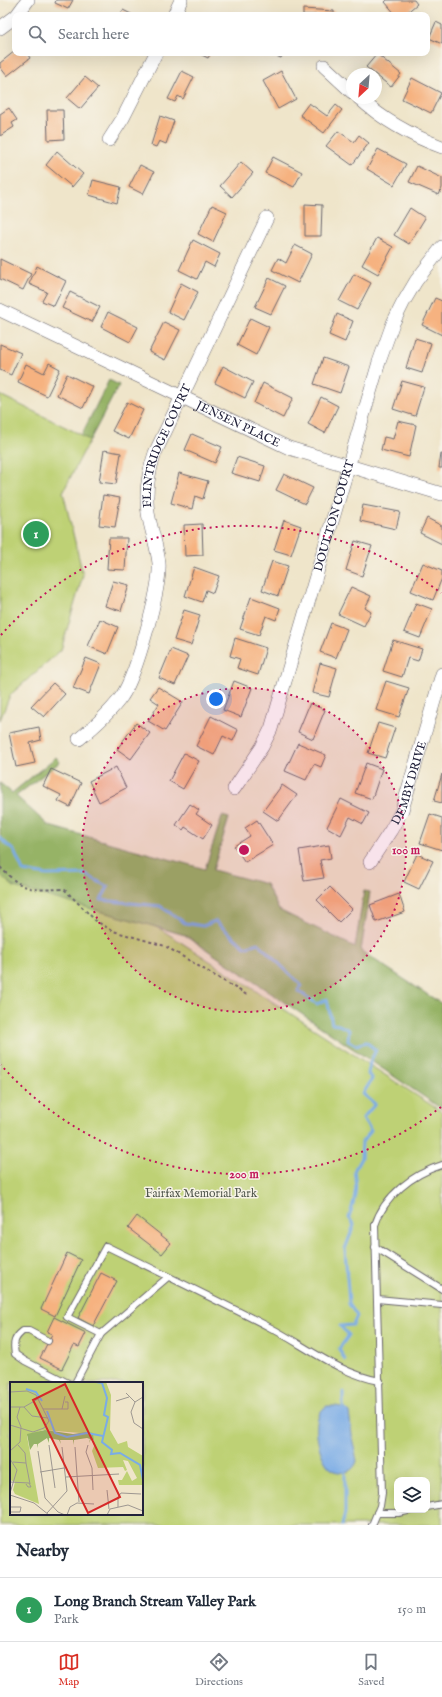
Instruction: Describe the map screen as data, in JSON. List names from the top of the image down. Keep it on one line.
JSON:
{"streets":{"street":["JENSEN PLACE","FLINTRIDGE COURT","DOULTON COURT","DEMBY DRIVE"]},"crossings":[["JENSEN PLACE","FLINTRIDGE COURT"],["JENSEN PLACE","DOULTON COURT"]],"parks":["Fairfax Memorial Park"],"north":"bottom left","page":{"search":"Search here","pins":"1","heading":"Nearby","list":[{"mark":"1","name":"Long Branch Stream Valley Park","note":"Park","value":"150 m"}],"nav":["Map","Directions","Saved"]},"rings":["100 m","200 m"]}
